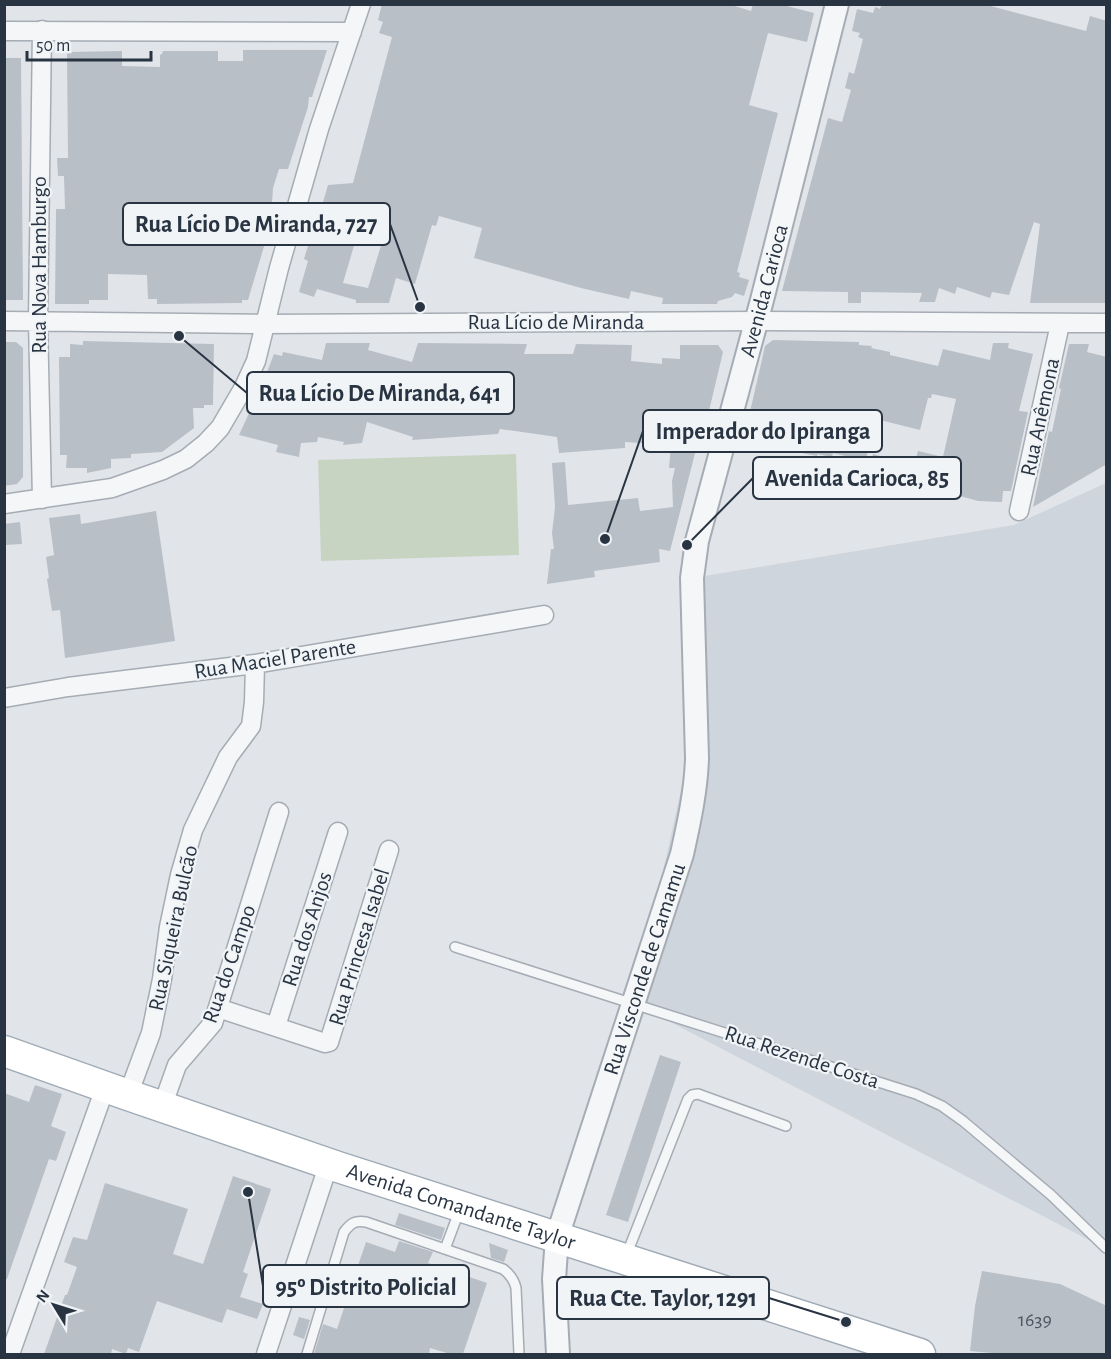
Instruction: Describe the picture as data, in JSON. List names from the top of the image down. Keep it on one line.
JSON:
{"streets":{"main road":["Avenida Comandante Taylor"],"street":["Rua Nova Hamburgo","Avenida Carioca","Rua Lício de Miranda","Rua Anêmona","Rua Maciel Parente","Rua Siqueira Bulcão","Rua dos Anjos","Rua Princesa Isabel","Rua do Campo","Rua Visconde de Camamu"],"lane":["Rua Rezende Costa"]},"crossings":[["Rua Nova Hamburgo","Rua Lício de Miranda"],["Avenida Carioca","Rua Lício de Miranda"],["Avenida Carioca","Rua Visconde de Camamu"],["Rua Lício de Miranda","Rua Anêmona"],["Rua Maciel Parente","Rua Siqueira Bulcão"],["Rua Siqueira Bulcão","Avenida Comandante Taylor"],["Rua dos Anjos","Rua Princesa Isabel"],["Rua do Campo","Avenida Comandante Taylor"],["Rua Visconde de Camamu","Rua Rezende Costa"],["Rua Visconde de Camamu","Avenida Comandante Taylor"]],"places":["Rua Lício De Miranda, 727","Rua Lício De Miranda, 641","Imperador do Ipiranga","Avenida Carioca, 85","95º Distrito Policial","Rua Cte. Taylor, 1291"],"house_numbers":["1639"],"scale_bar":"50 m","north":"top left"}
